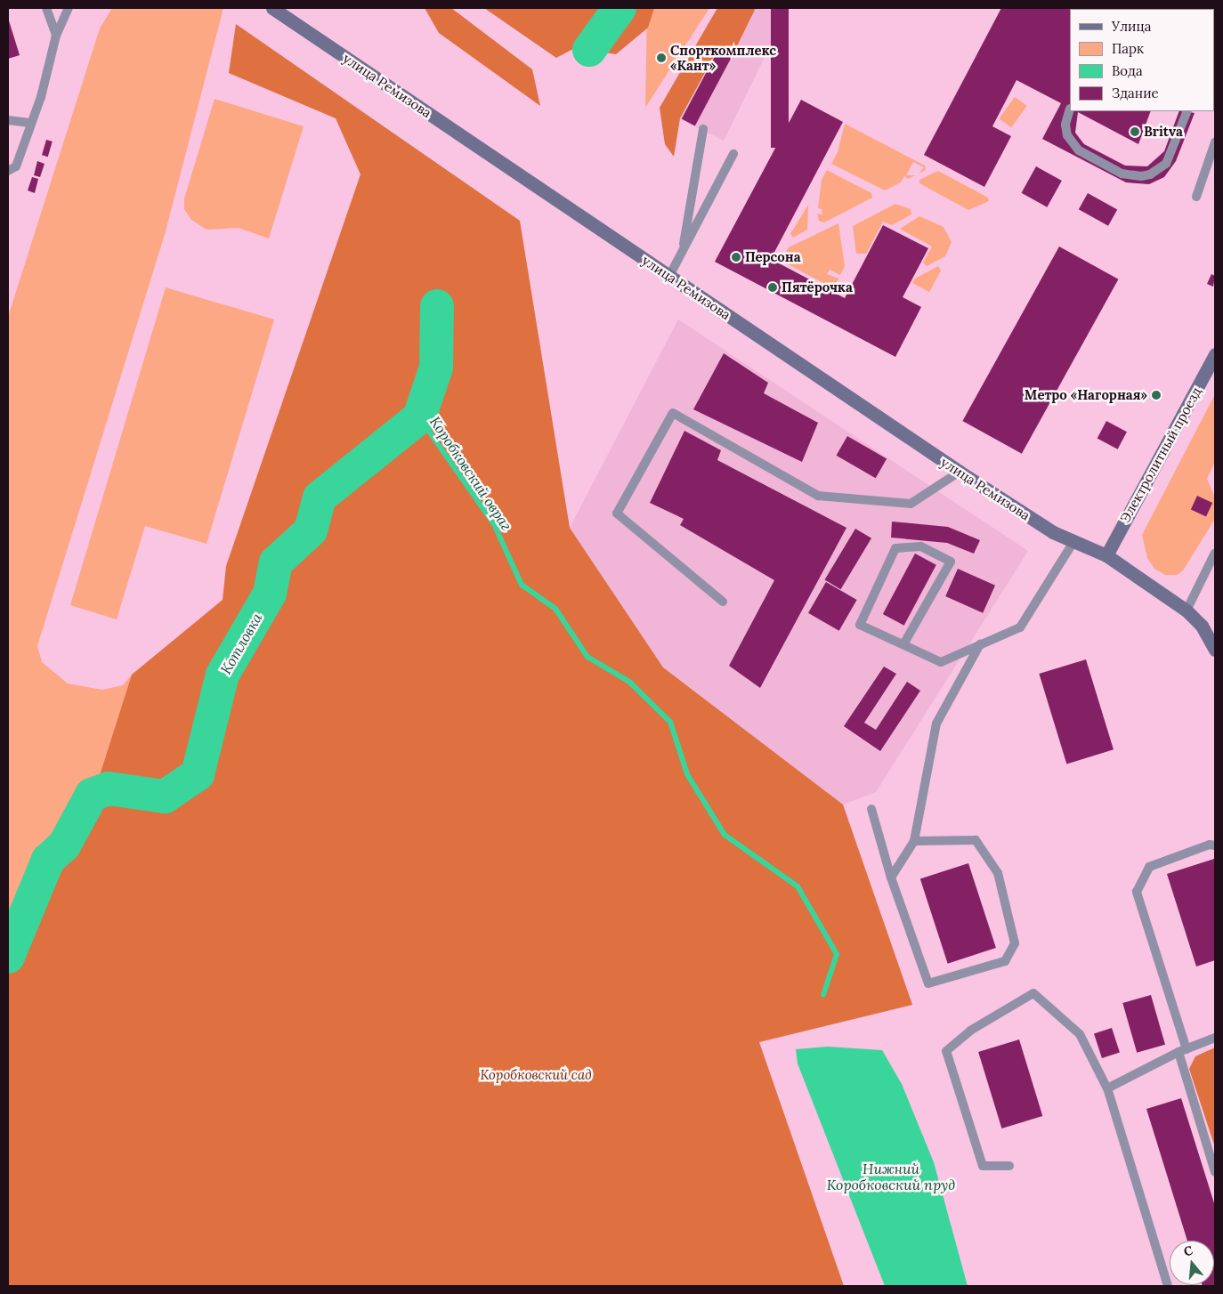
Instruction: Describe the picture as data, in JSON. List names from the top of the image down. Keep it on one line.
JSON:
{"streets":{"street":["улица Ремизова","Электролитный проезд"]},"crossings":[["улица Ремизова","Электролитный проезд"]],"water":["Коробковский овраг","Котловка","Нижний Коробковский пруд"],"parks":["Коробковский сад"],"places":["Спорткомплекс «Кант»","Britva","Персона","Пятёрочка","Метро «Нагорная»"],"legend":["Улица","Парк","Вода","Здание"],"north":"top"}
